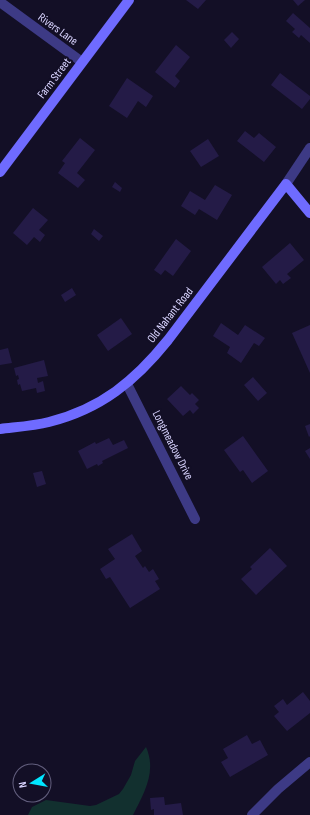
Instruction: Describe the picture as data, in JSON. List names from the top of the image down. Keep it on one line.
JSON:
{"streets":{"street":["Rivers Lane","Farm Street","Old Nahant Road","Longmeadow Drive"]},"crossings":[["Rivers Lane","Farm Street"],["Old Nahant Road","Longmeadow Drive"]],"north":"left"}
